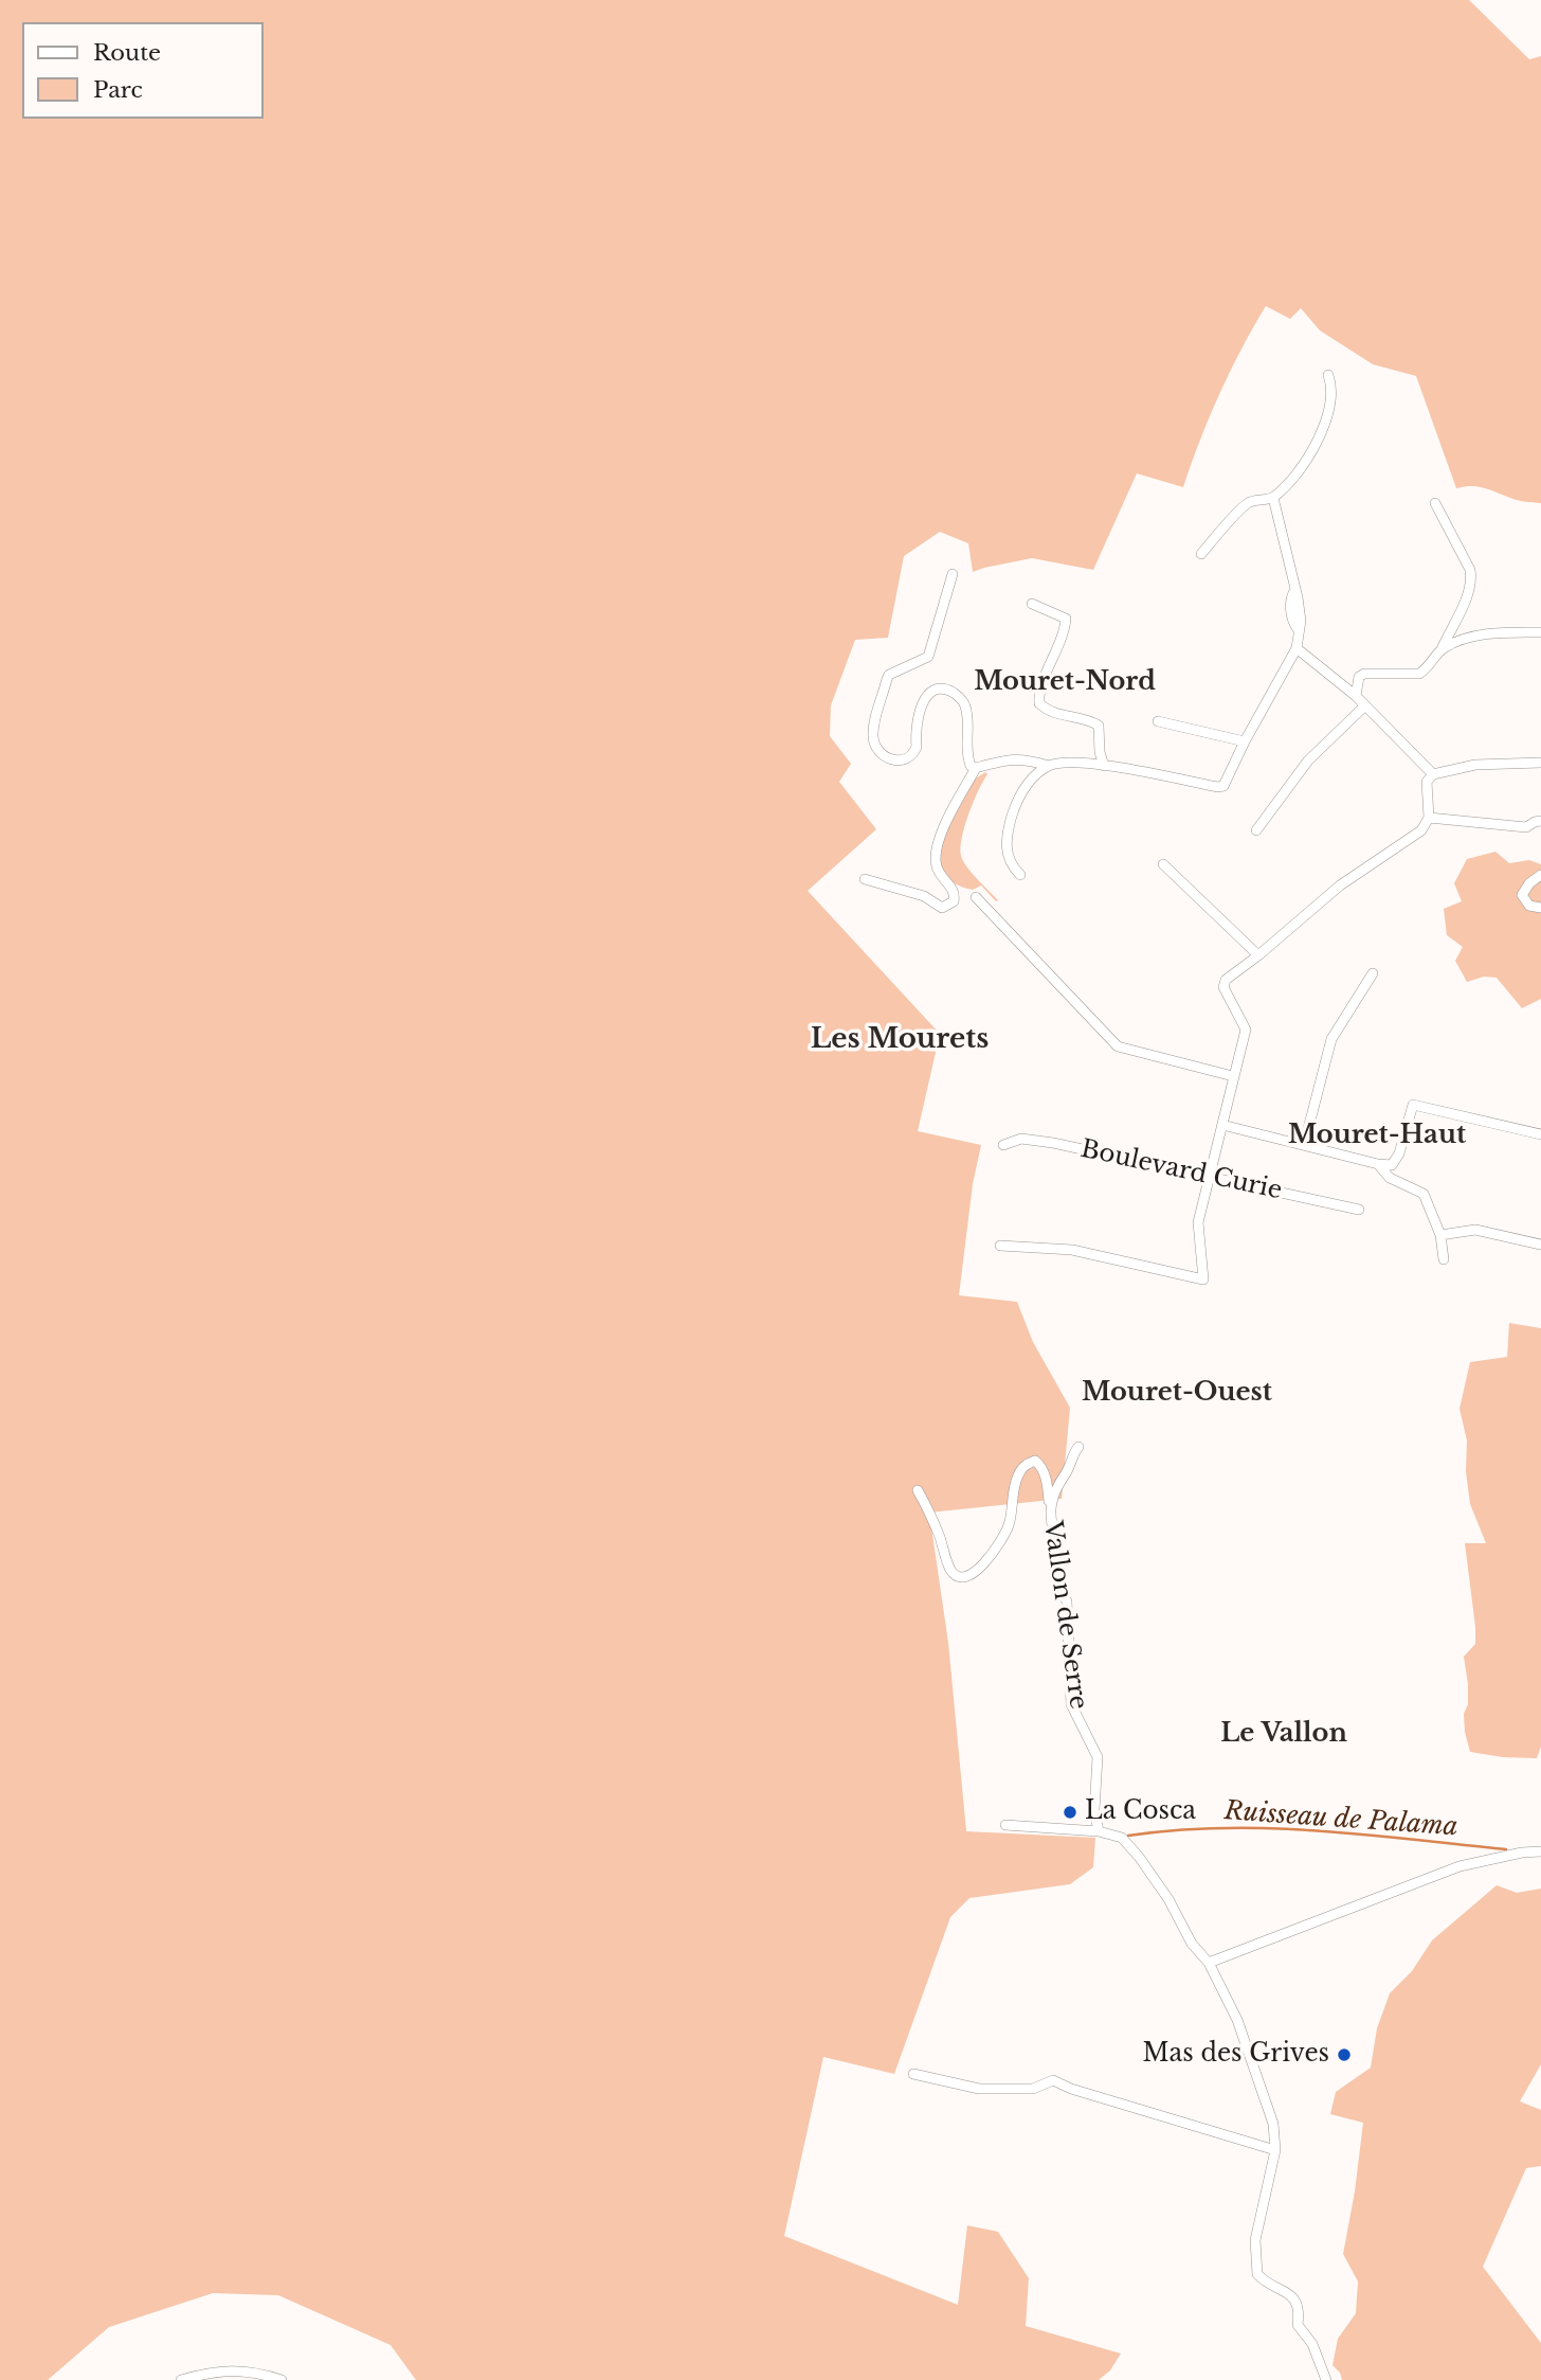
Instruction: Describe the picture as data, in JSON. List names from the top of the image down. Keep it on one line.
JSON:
{"streets":{"street":["Boulevard Curie","Vallon de Serre"]},"districts":["Mouret-Nord","Les Mourets","Mouret-Haut","Mouret-Ouest","Le Vallon"],"water":["Ruisseau de Palama"],"places":["La Cosca","Mas des Grives"],"legend":["Route","Parc"]}
